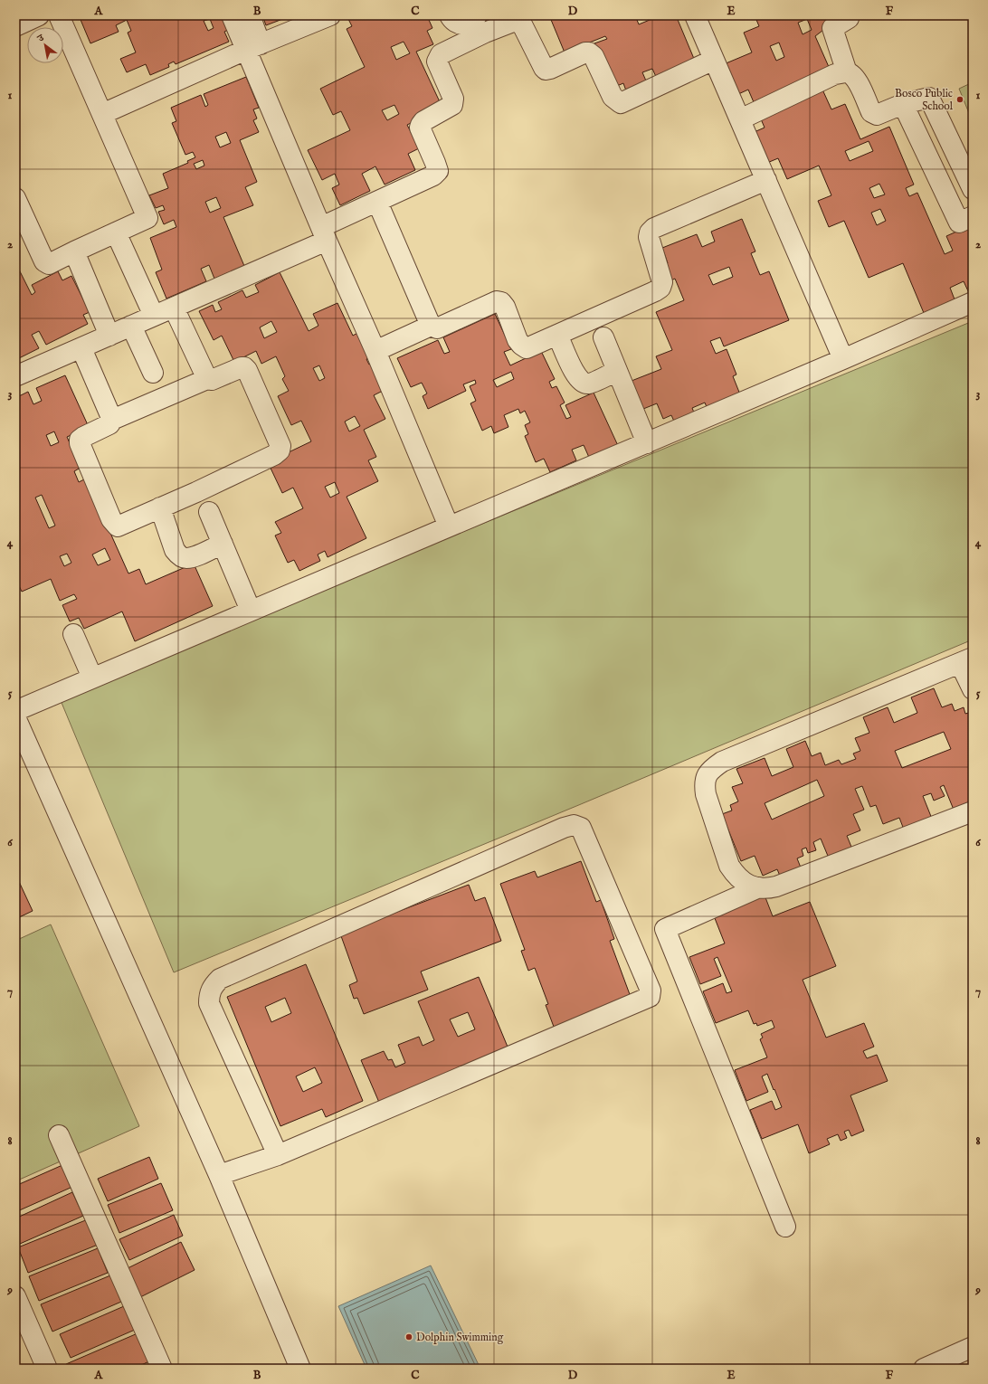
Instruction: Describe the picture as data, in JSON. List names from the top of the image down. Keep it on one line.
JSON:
{"places":["Bosco Public School","Dolphin Swimming"],"north":"top left","grid":{"columns":["A","B","C","D","E","F"],"rows":["1","2","3","4","5","6","7","8","9"]}}
